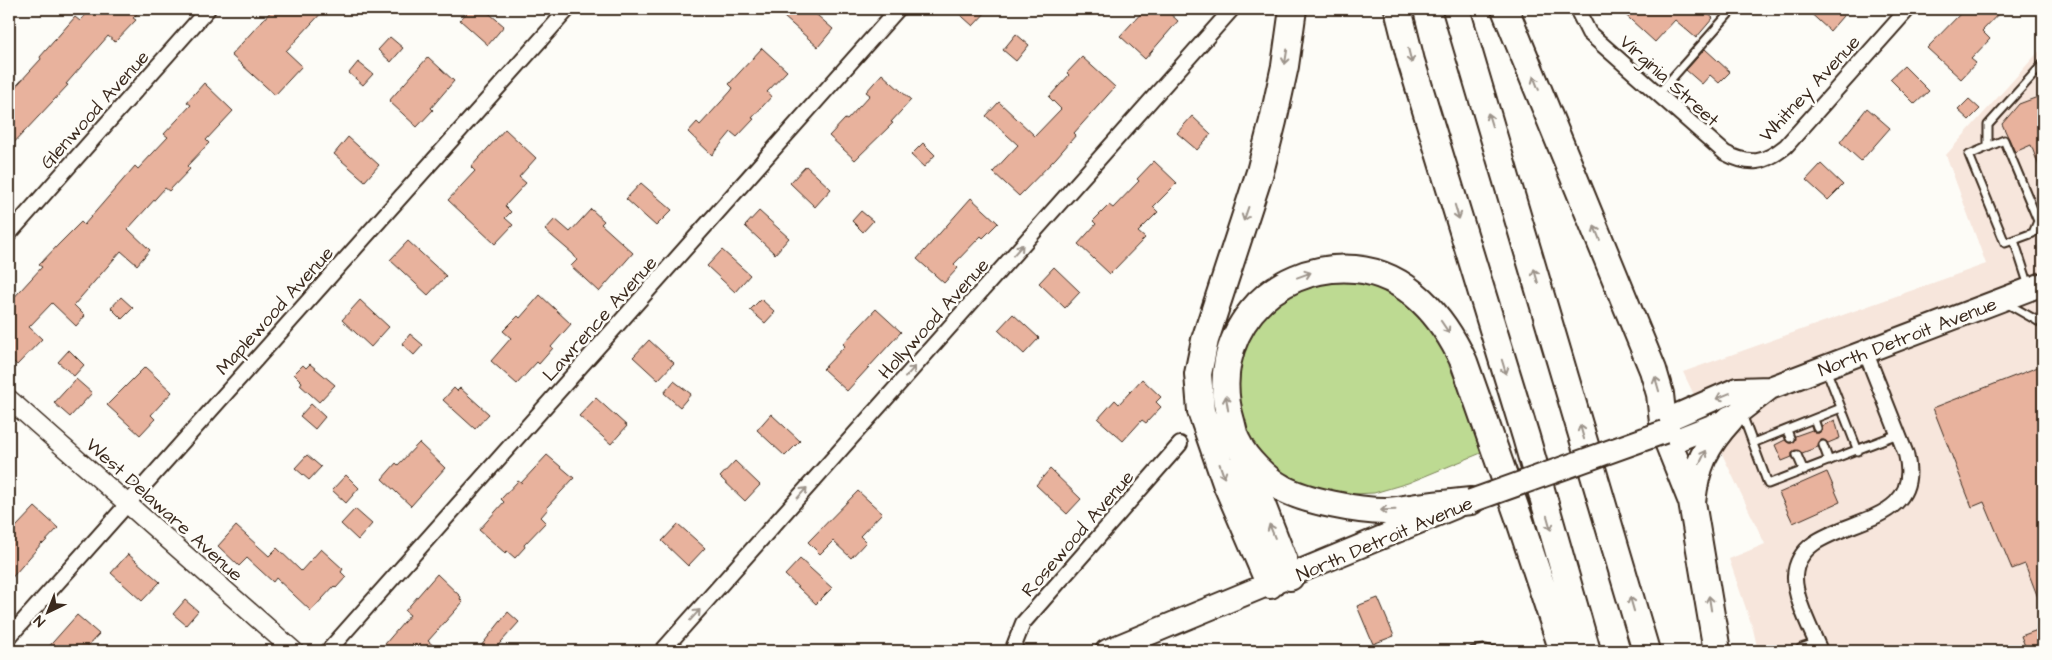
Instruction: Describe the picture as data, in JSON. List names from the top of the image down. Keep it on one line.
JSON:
{"streets":{"main road":["North Detroit Avenue"],"street":["Virginia Street","Whitney Avenue","Glenwood Avenue","Maplewood Avenue","Lawrence Avenue","Hollywood Avenue","West Delaware Avenue","Rosewood Avenue"]},"crossings":[["Virginia Street","Whitney Avenue"],["Maplewood Avenue","West Delaware Avenue"]],"one_way":["Hollywood Avenue"],"north":"bottom left"}
